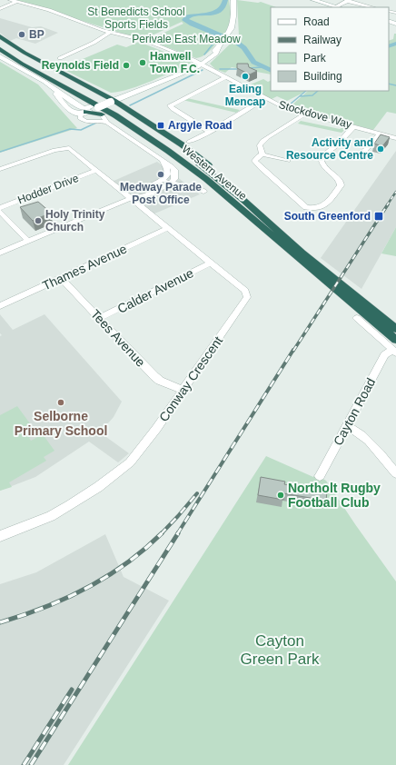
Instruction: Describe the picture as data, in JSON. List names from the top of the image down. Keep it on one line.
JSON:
{"streets":{"highway":["Western Avenue"],"street":["Stockdove Way","Hodder Drive","Thames Avenue","Calder Avenue","Tees Avenue","Conway Crescent","Cayton Road"]},"crossings":[["Hodder Drive","Conway Crescent"],["Thames Avenue","Tees Avenue"],["Thames Avenue","Conway Crescent"],["Calder Avenue","Tees Avenue"],["Calder Avenue","Conway Crescent"],["Tees Avenue","Conway Crescent"]],"parks":["St Benedicts School Sports Fields","Perivale East Meadow","Cayton Green Park"],"places":{"other":["BP","Hanwell Town F.C.","Reynolds Field","Ealing Mencap","Activity and Resource Centre","Medway Parade Post Office","Holy Trinity Church","Selborne Primary School","Northolt Rugby Football Club"],"transit":["Argyle Road","South Greenford"]},"legend":["Road","Railway","Park","Building"]}
